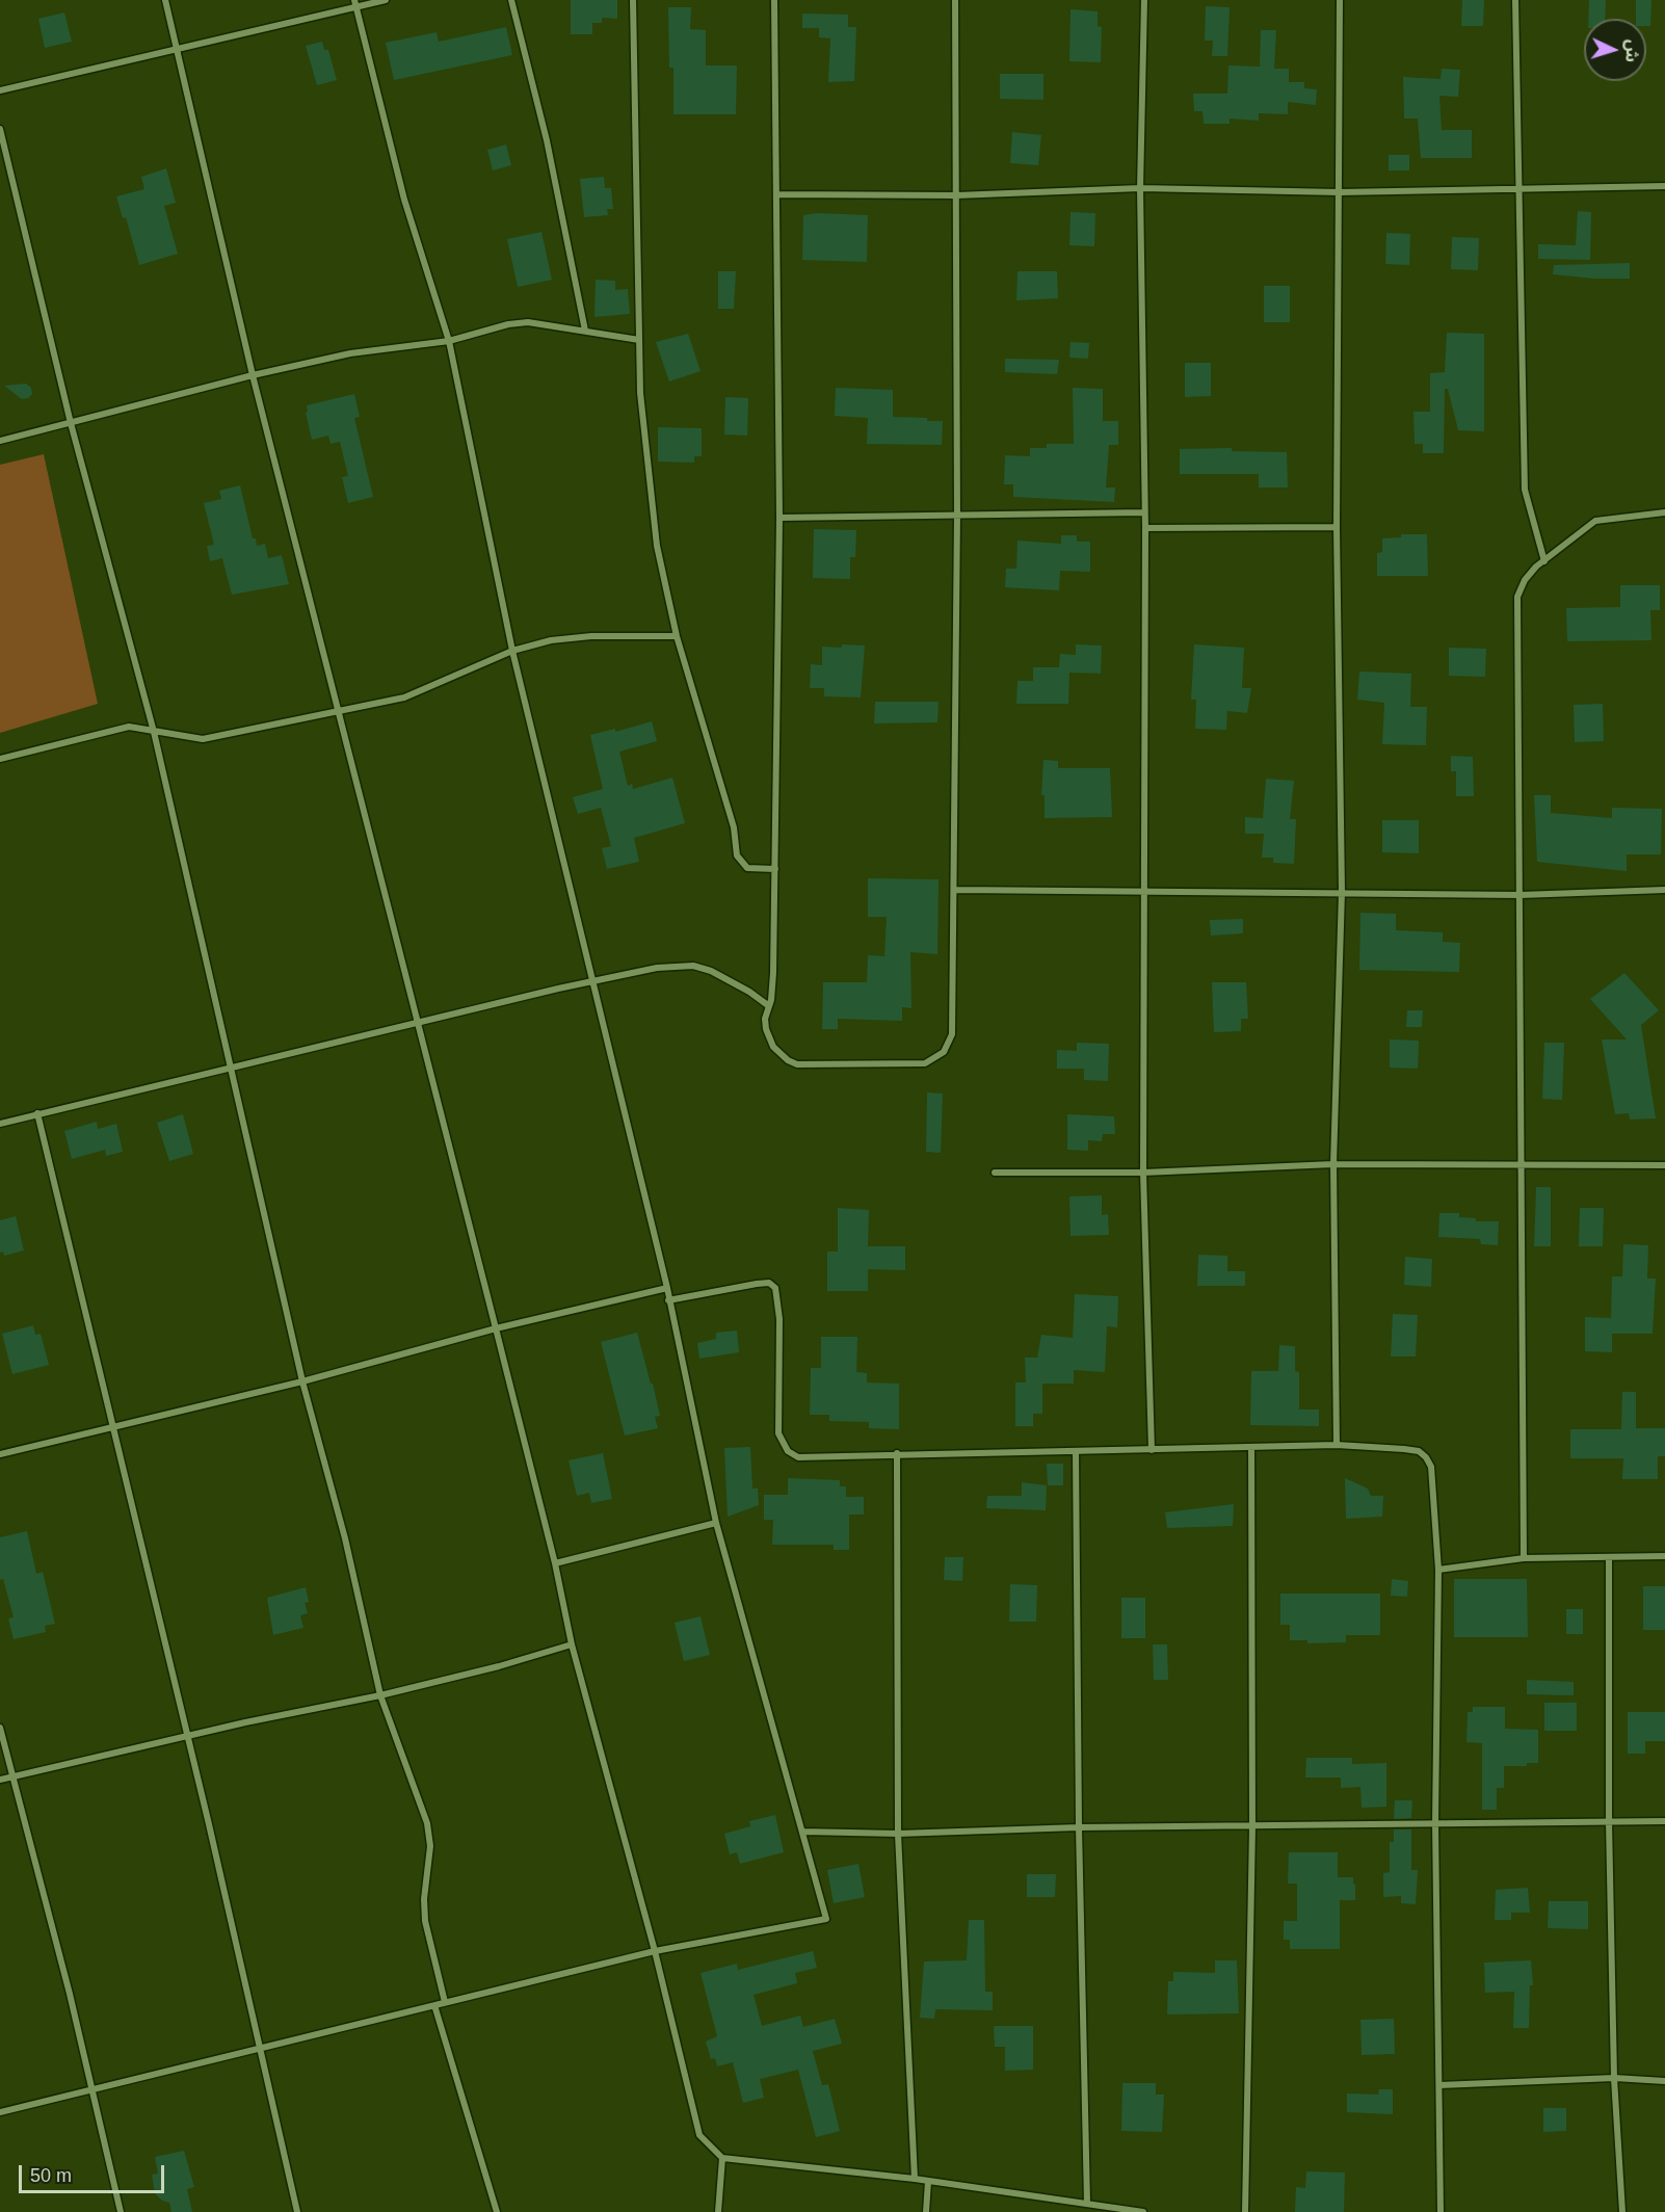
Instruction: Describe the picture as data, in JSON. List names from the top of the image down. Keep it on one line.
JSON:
{"scale_bar":"50 m","north":"right"}
